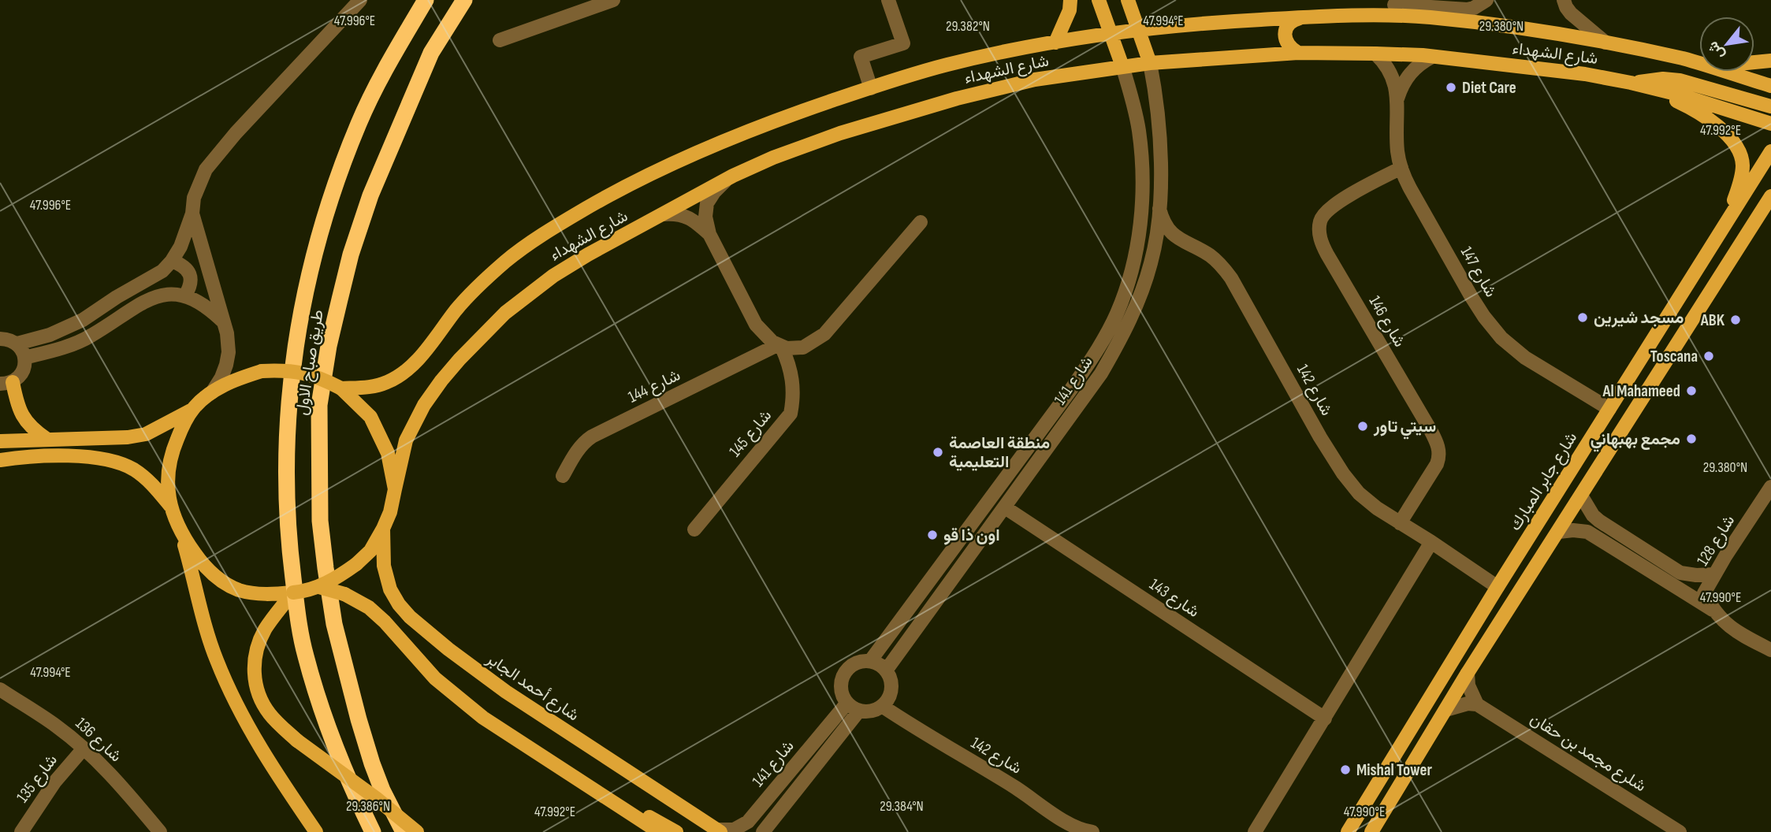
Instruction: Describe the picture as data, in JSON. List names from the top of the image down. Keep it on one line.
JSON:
{"streets":{"highway":["طريق صباح الاول"],"main road":["شارع الشهداء","شارع جابر المبارك","شارع أحمد الجابر"],"street":["شارع 147","شارع 146","شارع 141","شارع 144","شارع 142","شارع 145","شارع 128","شارع 143","شارع 136","شلرع مجمد بن حقان","شارع 135"]},"crossings":[["شارع الشهداء","شارع 147"],["شارع الشهداء","شارع 141"],["شارع الشهداء","شارع أحمد الجابر"],["شارع 147","شارع 146"],["شارع 147","شارع جابر المبارك"],["شارع 146","شارع 142"],["شارع 141","شارع 142"],["شارع 141","شارع 143"],["شارع 141","شارع أحمد الجابر"],["شارع 144","شارع 145"],["شارع 142","شارع جابر المبارك"],["شارع 136","شارع 135"]],"places":["Diet Care","مسجد شيرين","ABK","Toscana","Al Mahameed","سيتي تاور","مجمع بهبهاني","منطقة العاصمة التعليمية","اون ذا قو","Mishal Tower"],"north":"bottom left","coordinates":["47.996°E","47.994°E","29.380°N","29.382°N","47.992°E","47.990°E","29.386°N","29.384°N"]}
